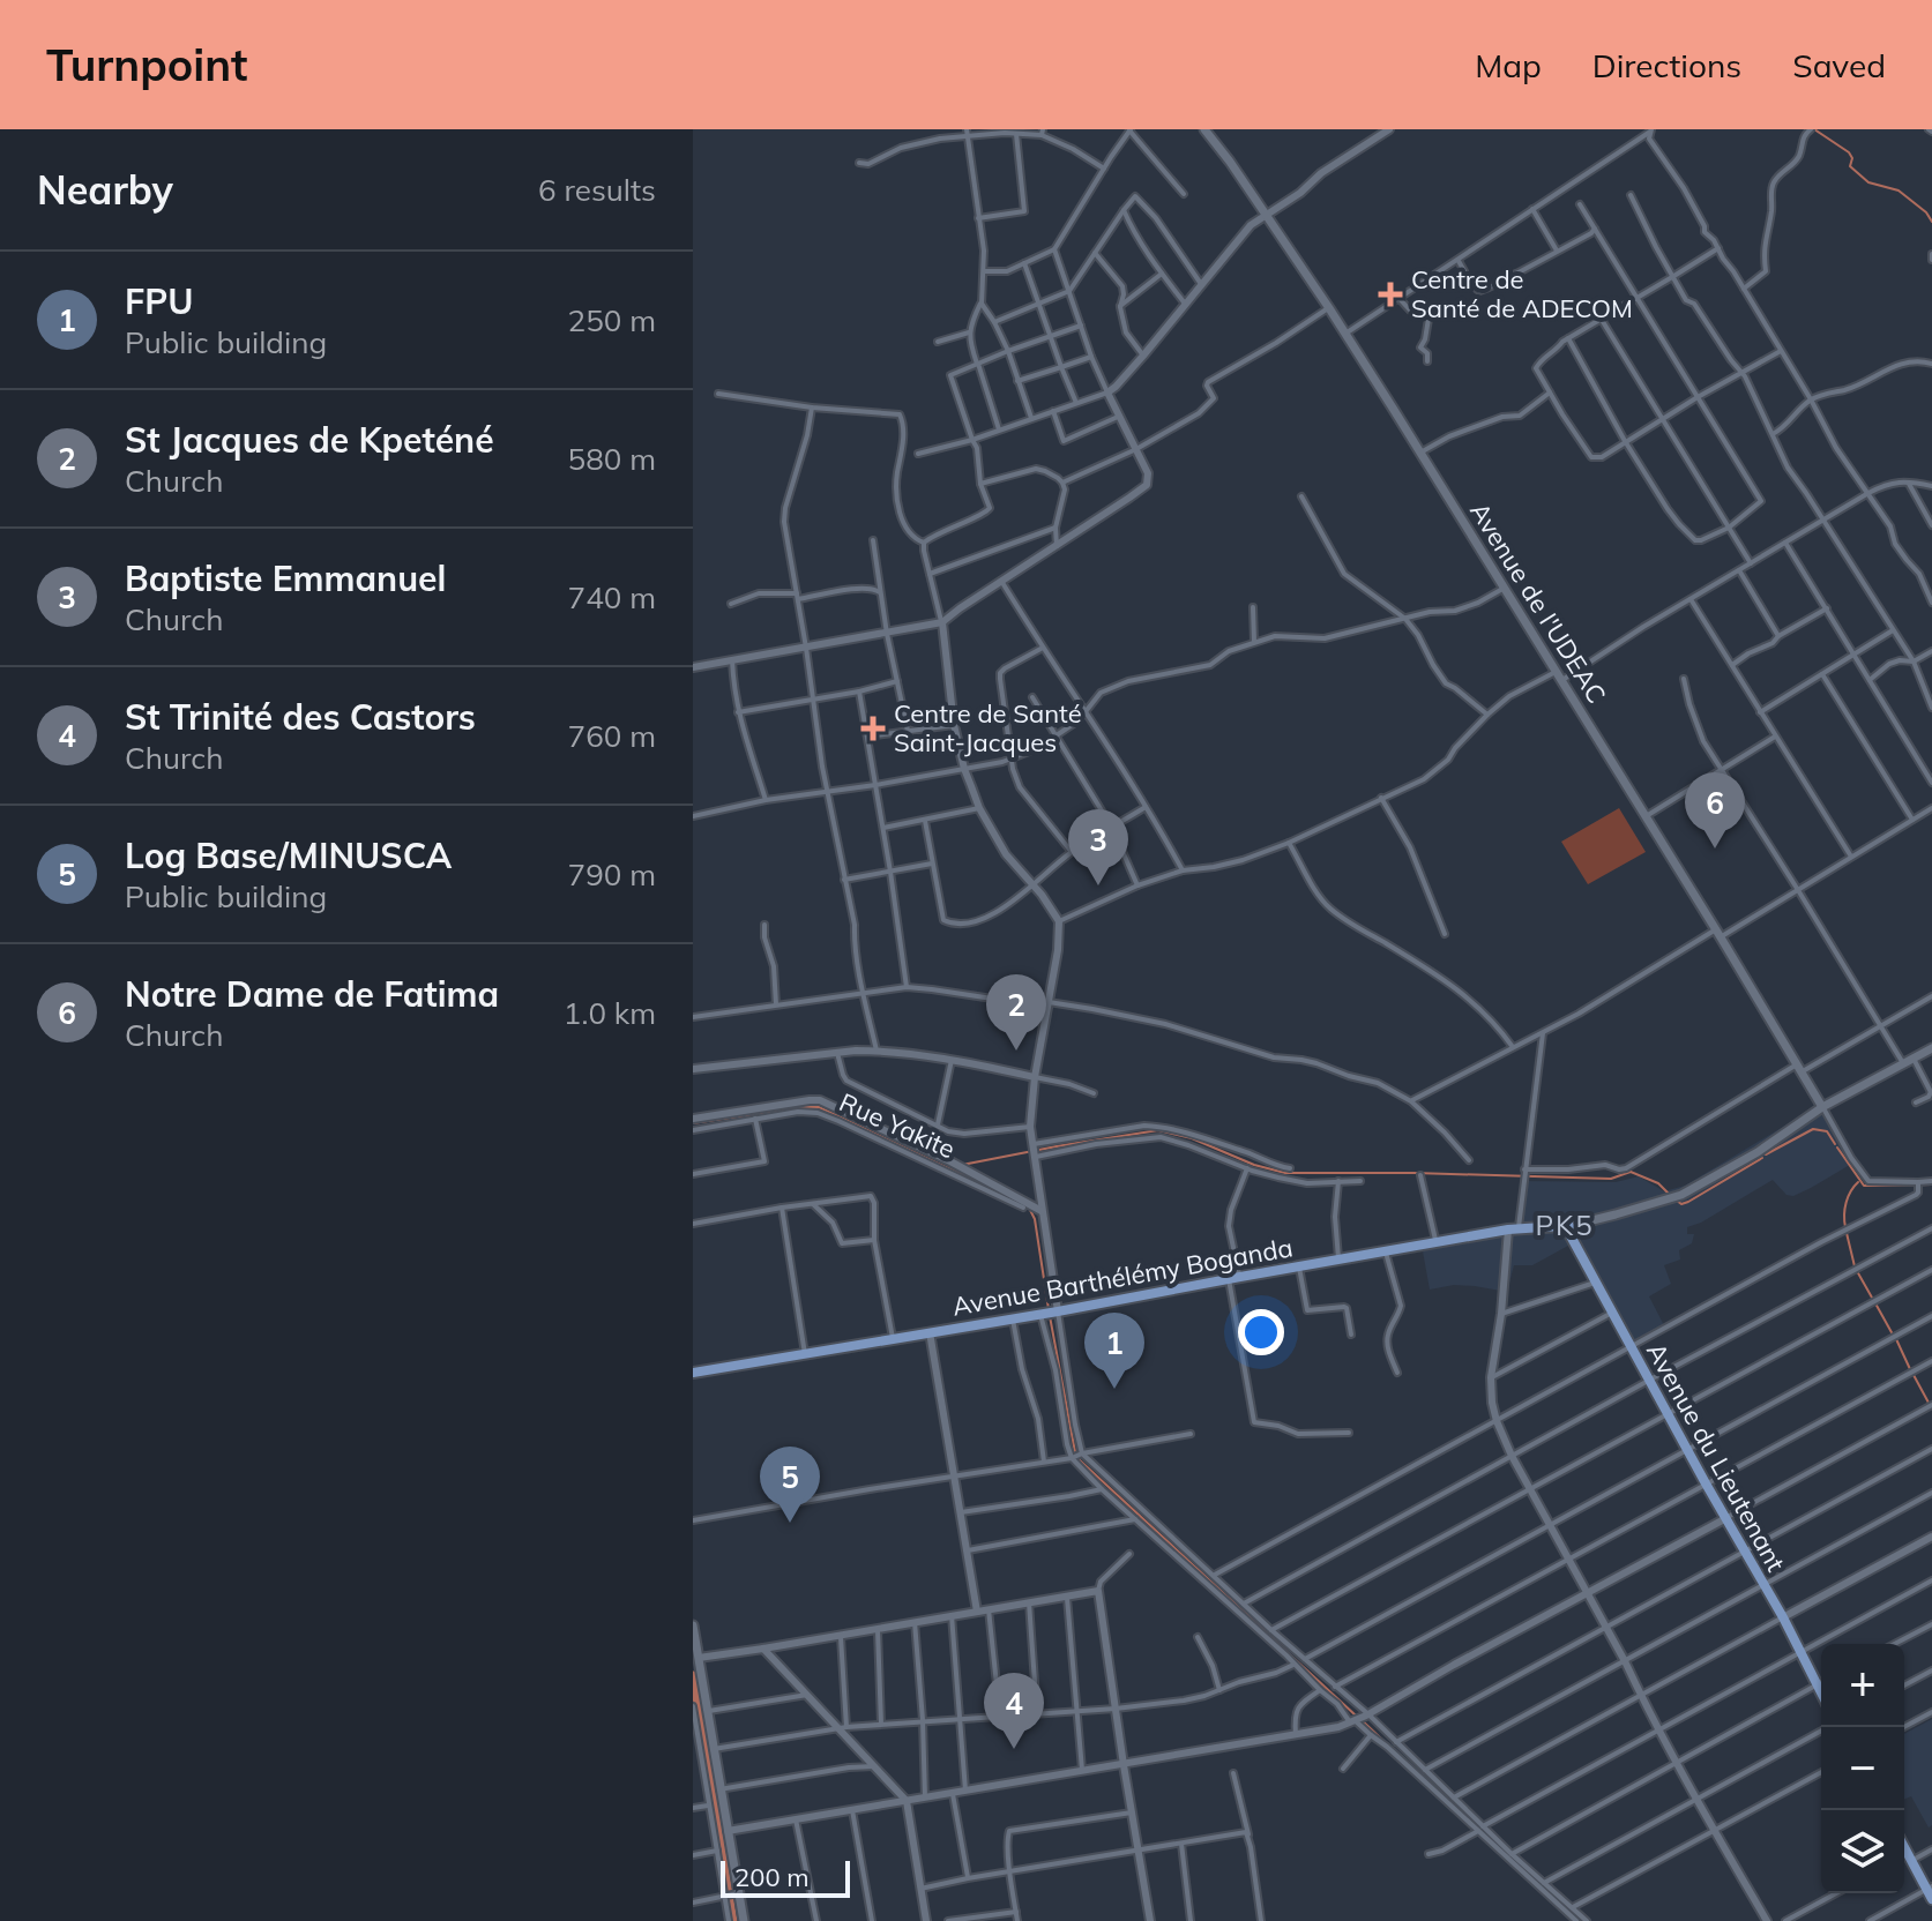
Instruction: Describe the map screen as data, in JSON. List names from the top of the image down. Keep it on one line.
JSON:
{"streets":{"main road":["Avenue de I'UDEAC","Avenue Barthélémy Boganda","Avenue du Lieutenant"],"street":["Rue Yakite"]},"crossings":[["Avenue Barthélémy Boganda","Avenue du Lieutenant"]],"districts":["PK5"],"places":{"health":["Centre de Santé de ADECOM","Centre de Santé Saint-Jacques"]},"scale_bar":"200 m","page":{"header":"Turnpoint","nav":["Map","Directions","Saved"],"heading":["Nearby","6 results"],"list":[{"mark":"1","name":"FPU","note":"Public building","value":"250 m"},{"mark":"2","name":"St Jacques de Kpeténé","note":"Church","value":"580 m"},{"mark":"3","name":"Baptiste Emmanuel","note":"Church","value":"740 m"},{"mark":"4","name":"St Trinité des Castors","note":"Church","value":"760 m"},{"mark":"5","name":"Log Base/MINUSCA","note":"Public building","value":"790 m"},{"mark":"6","name":"Notre Dame de Fatima","note":"Church","value":"1.0 km"}],"pins":["6","3","2","1","5","4"],"map_buttons":["+","−"],"scale":"200 m"}}
